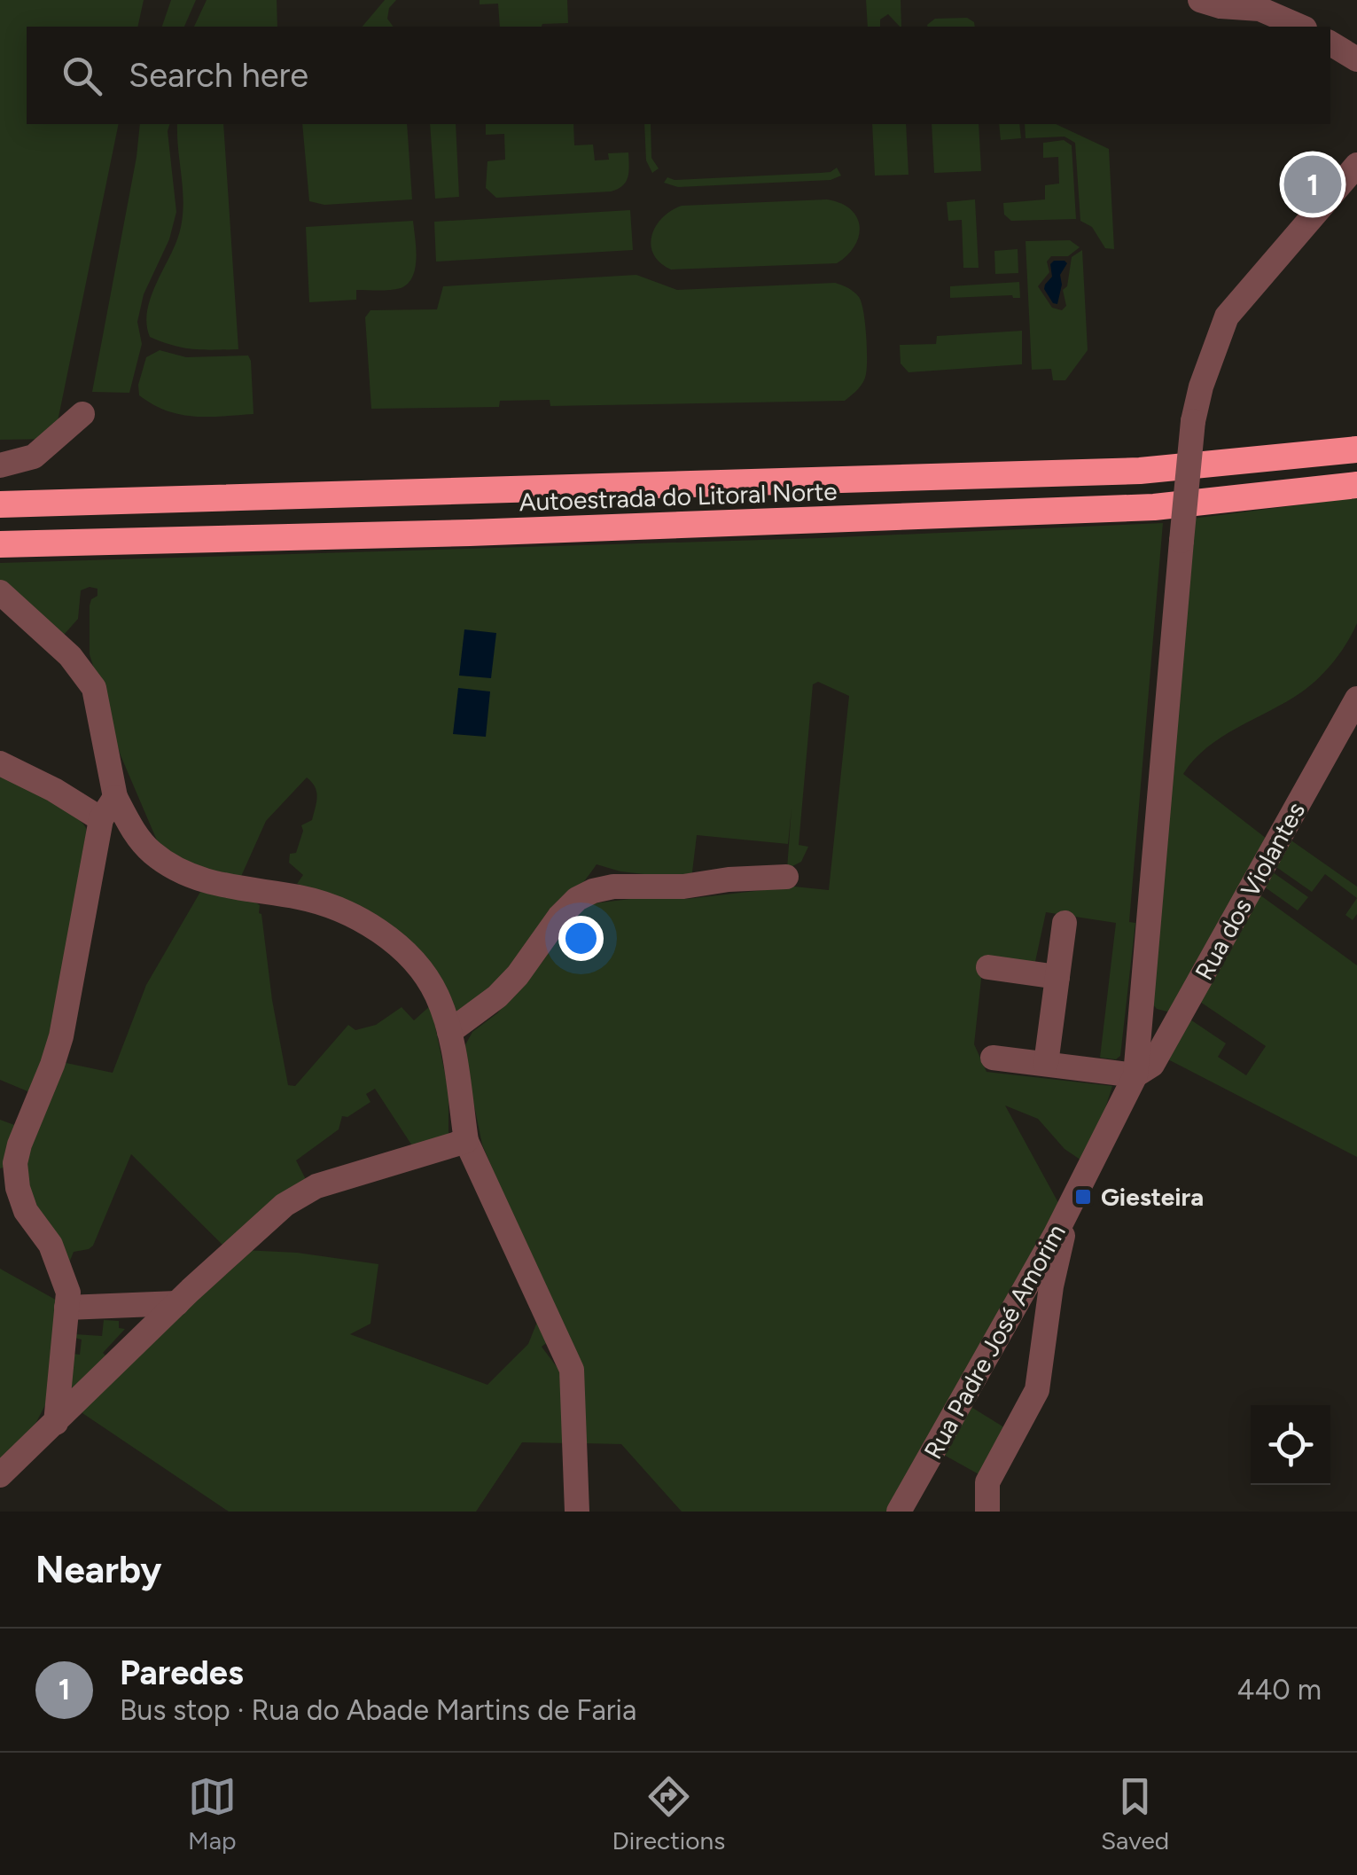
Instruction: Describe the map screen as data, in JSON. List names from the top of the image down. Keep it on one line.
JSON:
{"streets":{"highway":["Autoestrada do Litoral Norte"],"street":["Rua dos Violantes","Rua Padre José Amorim"]},"crossings":[["Rua dos Violantes","Rua Padre José Amorim"]],"places":{"transit":["Giesteira"]},"page":{"search":"Search here","pins":"1","heading":"Nearby","list":[{"mark":"1","name":"Paredes","note":"Bus stop · Rua do Abade Martins de Faria","value":"440 m"}],"nav":["Map","Directions","Saved"]}}
